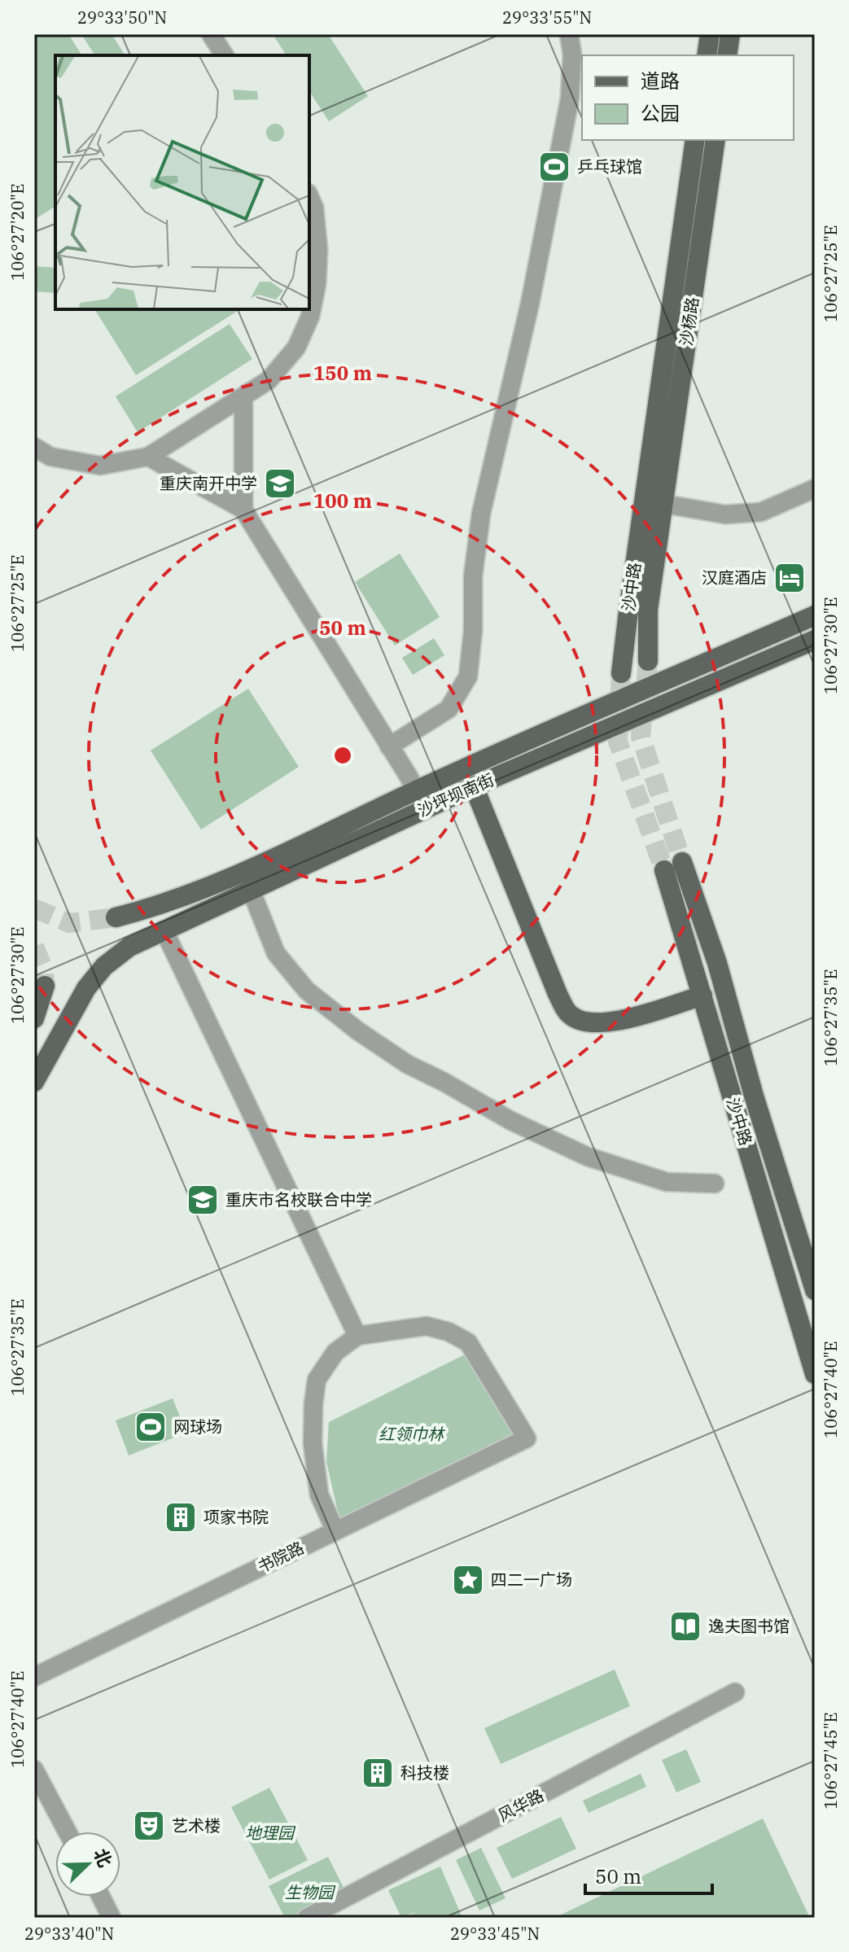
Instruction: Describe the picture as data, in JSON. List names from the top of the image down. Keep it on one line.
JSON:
{"streets":{"main road":["沙杨路","沙中路","沙坪坝南街"],"street":["书院路","风华路"]},"crossings":[["沙杨路","沙中路"]],"parks":["红领巾林","地理园","生物园"],"places":{"sports":["乒乓球馆","网球场"],"school or university":["重庆南开中学","重庆市名校联合中学"],"hotel":["汉庭酒店"],"building":["项家书院","科技楼"],"place":["四二一广场"],"library":["逸夫图书馆"],"theatre":["艺术楼"]},"legend":["道路","公园"],"scale_bar":"50 m","north":"top right","coordinates":["29°33'50\"N","29°33'55\"N","106°27'20\"E","106°27'25\"E","106°27'30\"E","106°27'35\"E","106°27'40\"E","106°27'45\"E","29°33'40\"N","29°33'45\"N"],"rings":["150 m","100 m","50 m"]}
